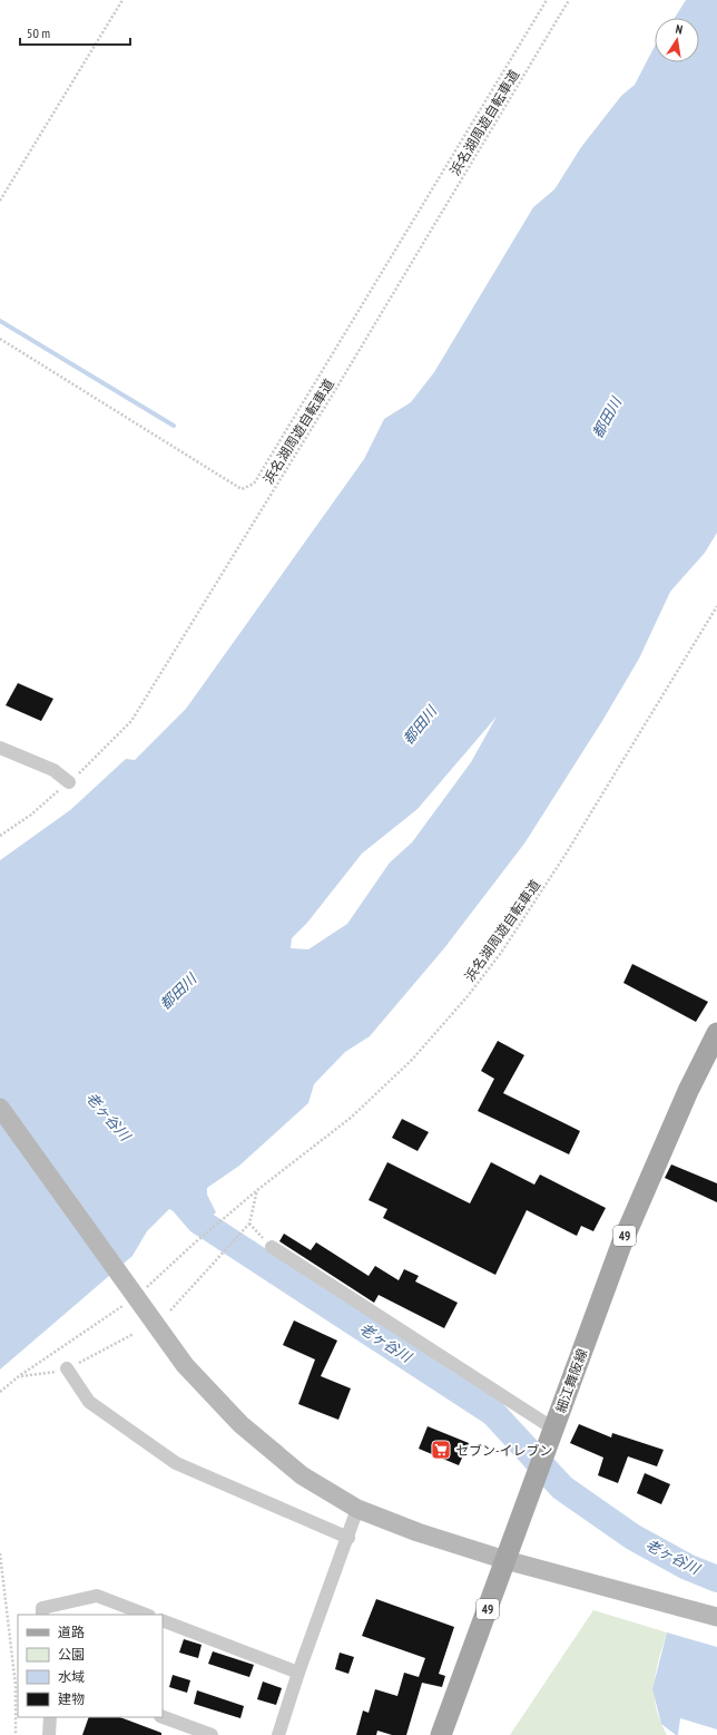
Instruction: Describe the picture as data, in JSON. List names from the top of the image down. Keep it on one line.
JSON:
{"streets":{"main road":["49","細江舞阪線"],"path":["浜名湖周遊自転車道"]},"water":["都田川","老ヶ谷川"],"places":{"supermarket":["セブン-イレブン"]},"legend":["道路","公園","水域","建物"],"scale_bar":"50 m","north":"top"}
